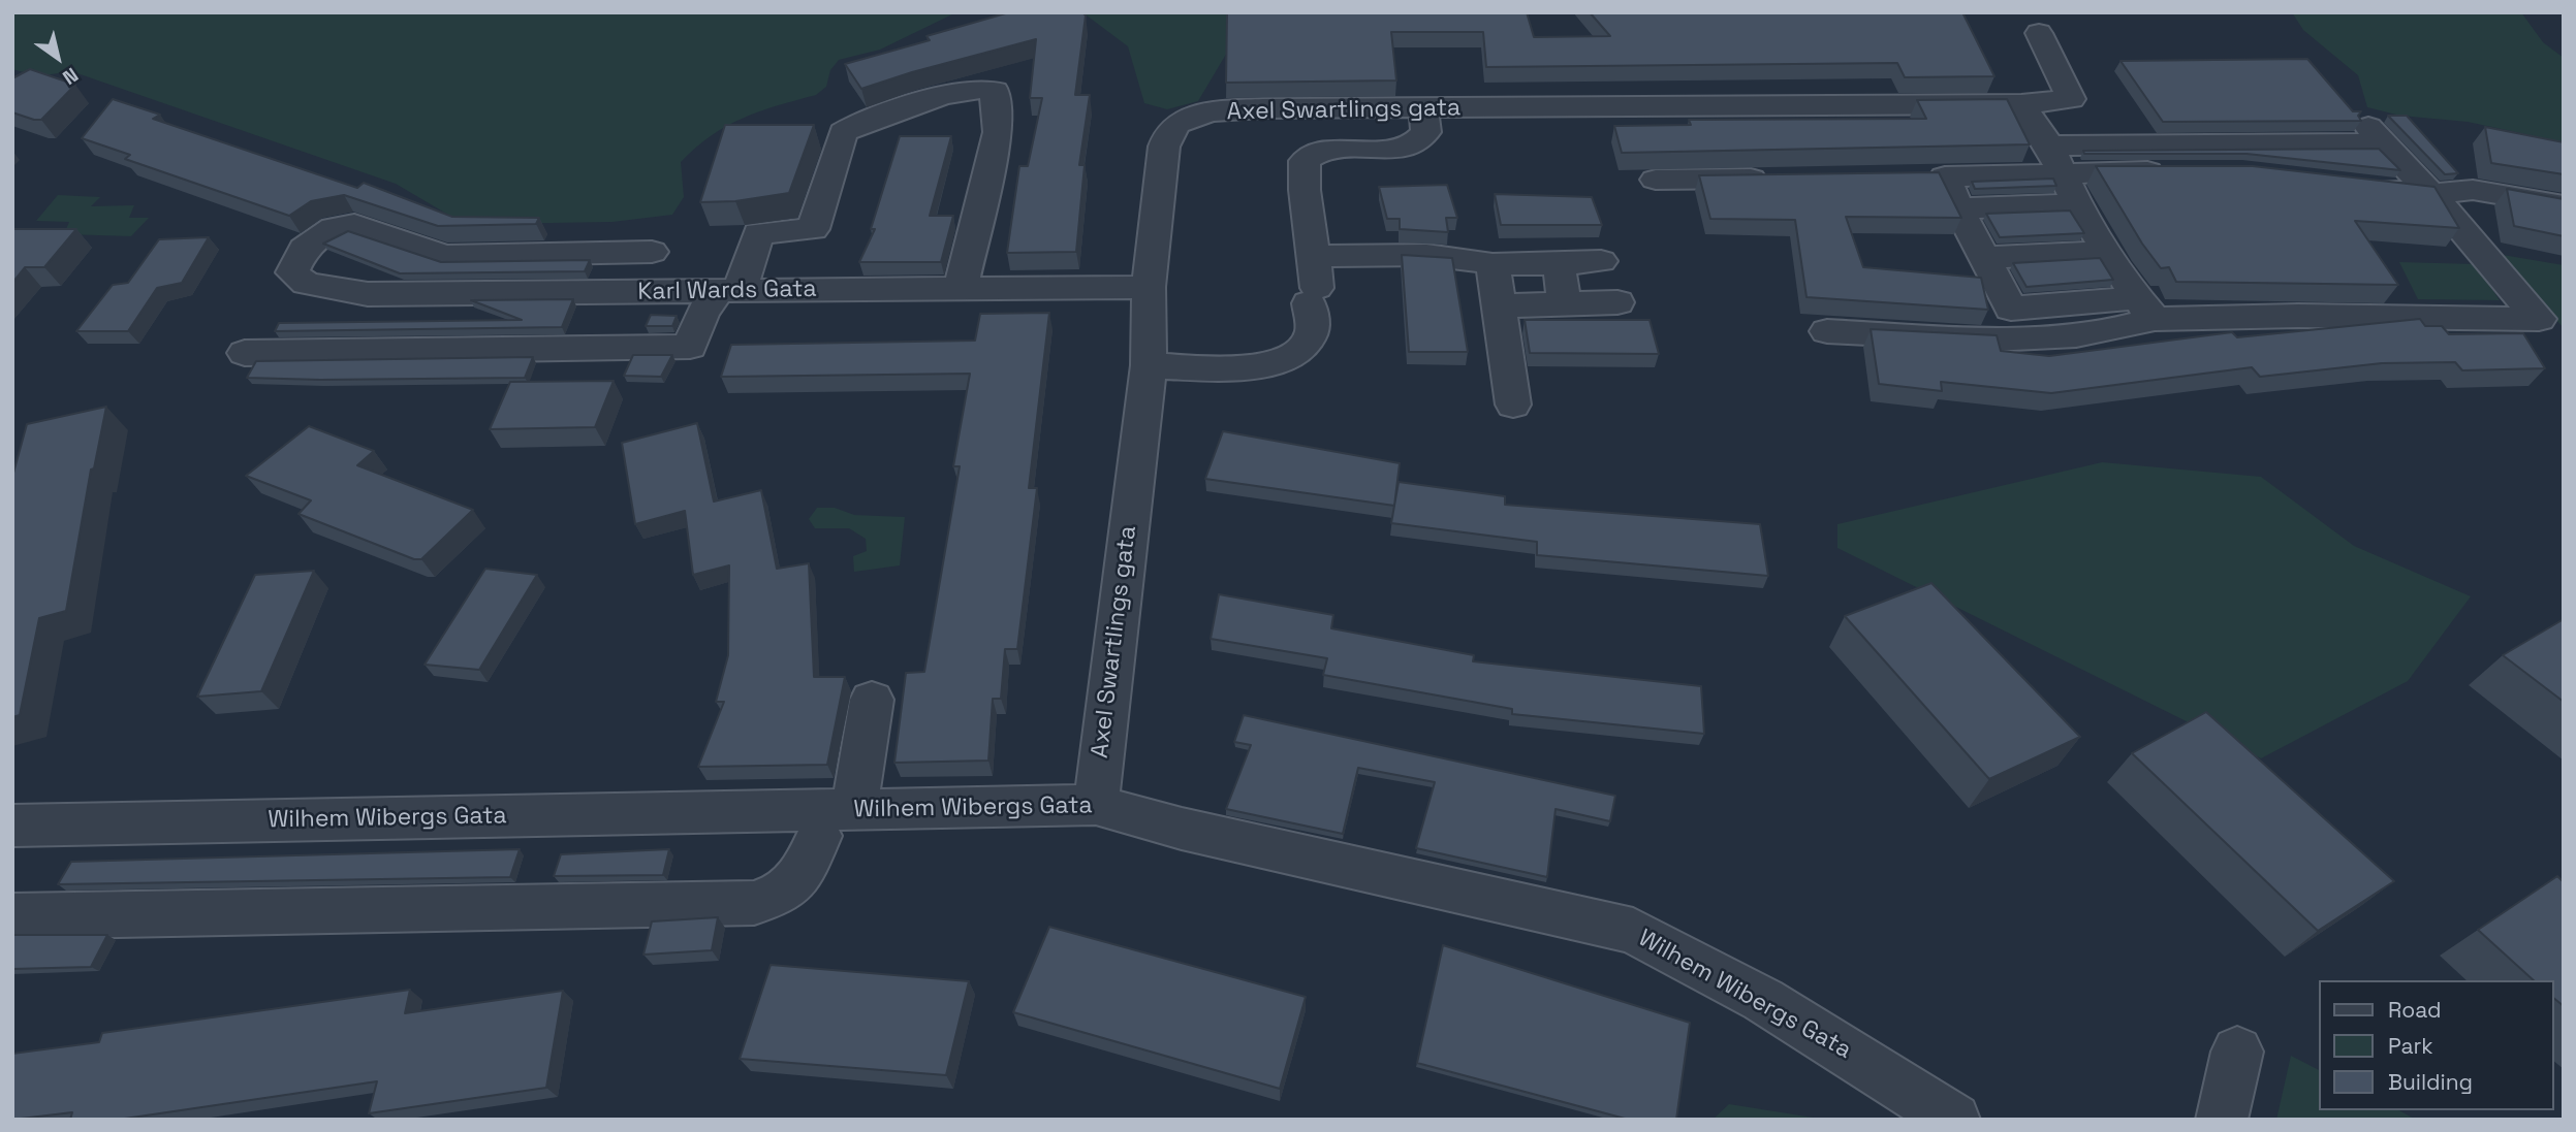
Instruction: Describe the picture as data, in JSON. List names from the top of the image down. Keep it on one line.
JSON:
{"streets":{"street":["Axel Swartlings gata","Karl Wards Gata","Wilhem Wibergs Gata"]},"crossings":[["Axel Swartlings gata","Karl Wards Gata"],["Axel Swartlings gata","Wilhem Wibergs Gata"]],"legend":["Road","Park","Building"],"north":"bottom right"}
